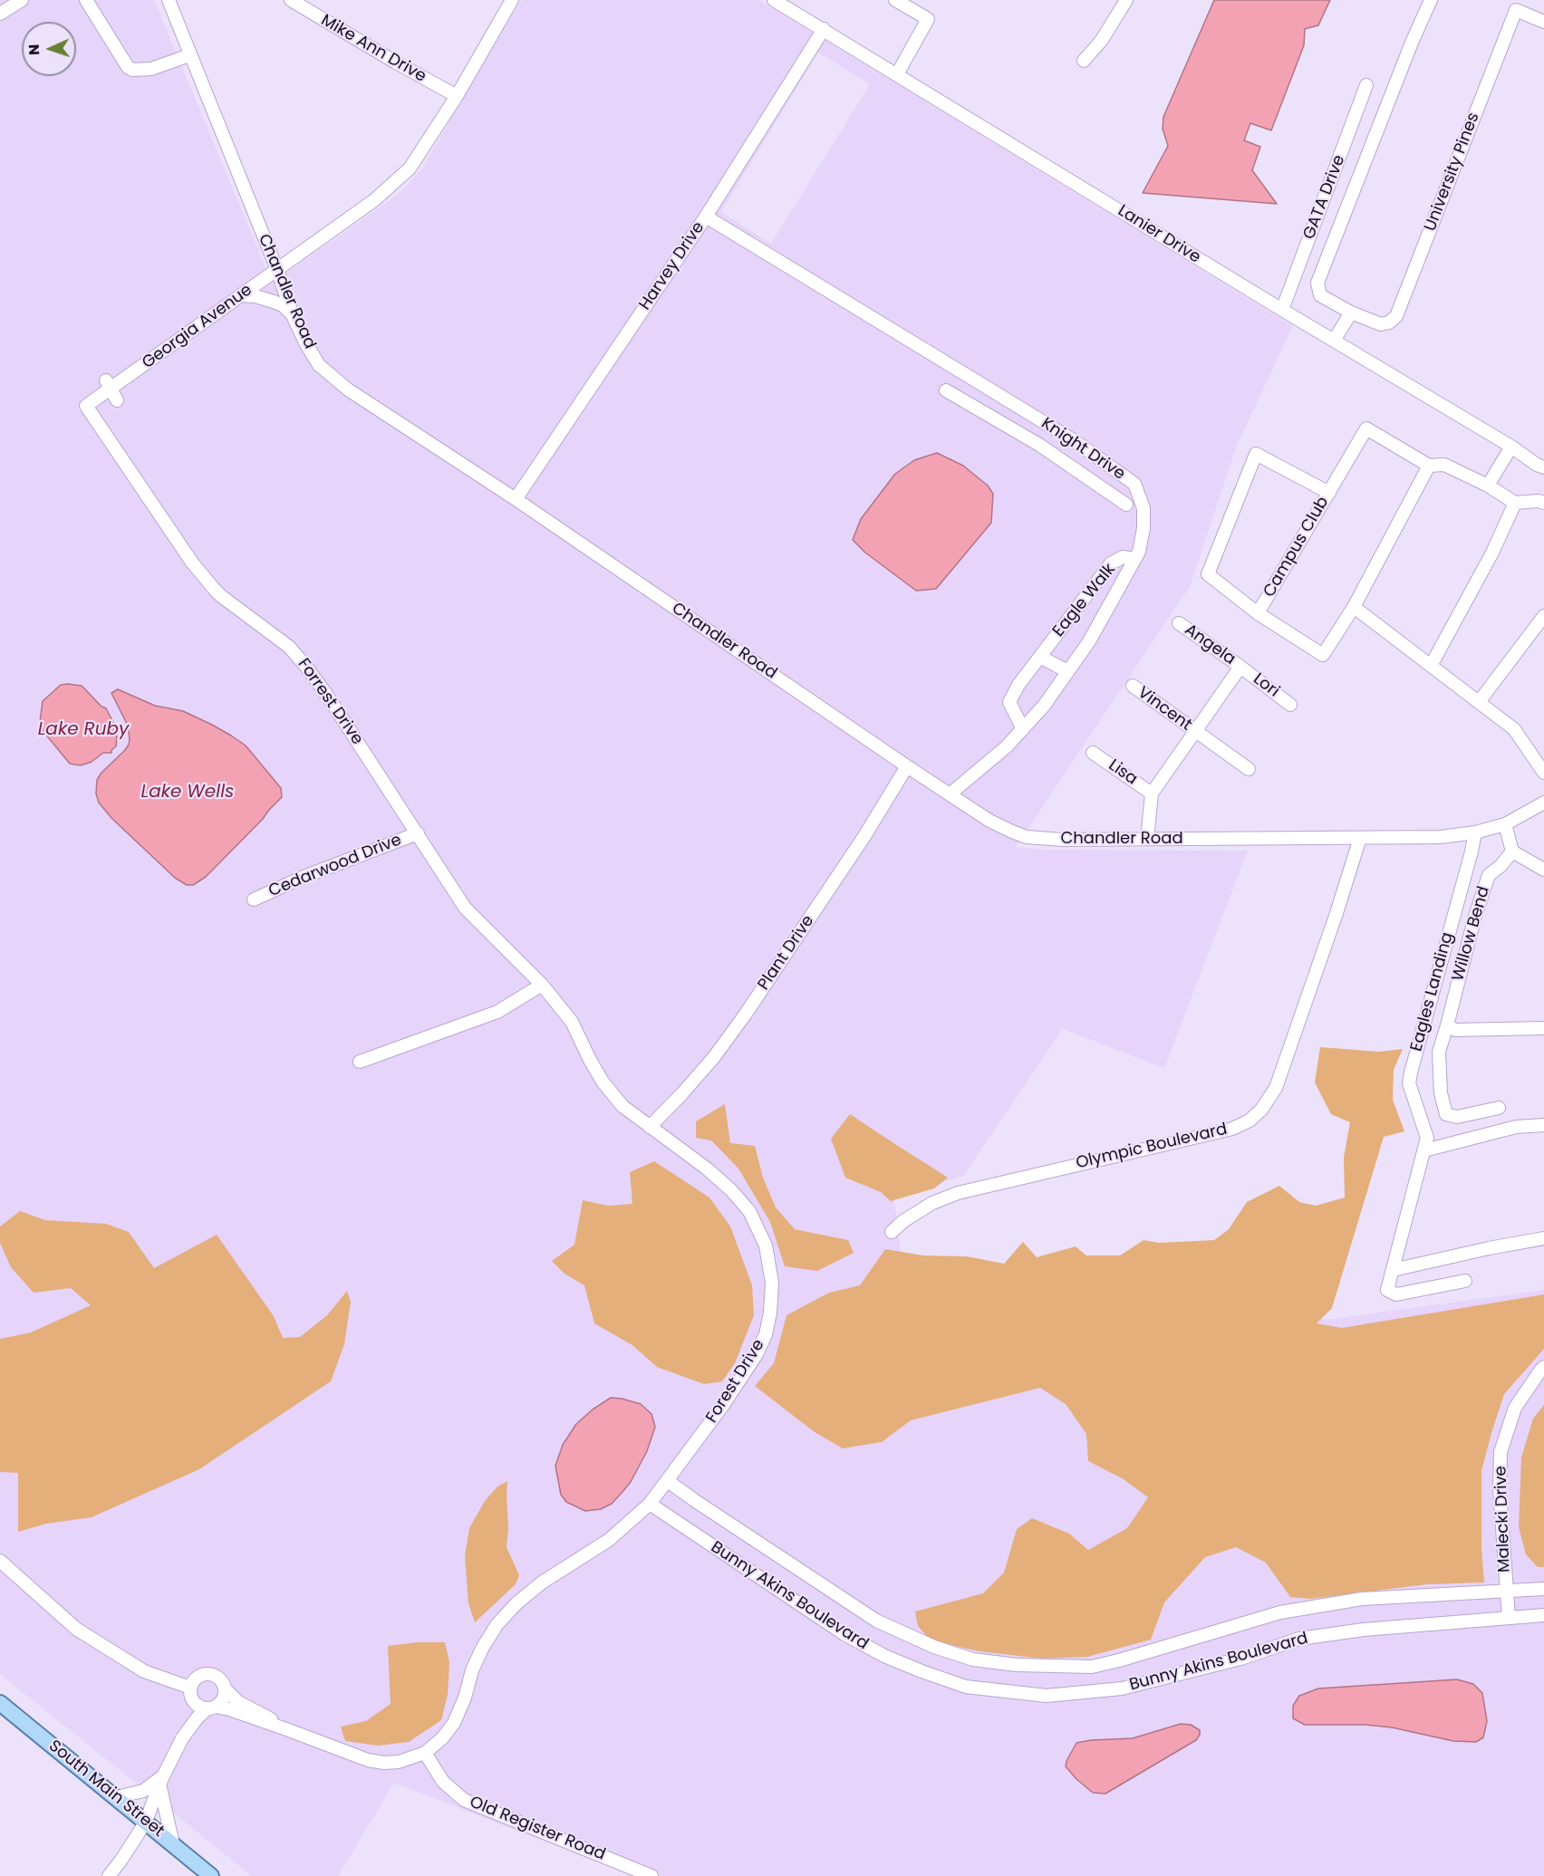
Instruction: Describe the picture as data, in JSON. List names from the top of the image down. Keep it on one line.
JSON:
{"streets":{"main road":["South Main Street"],"street":["Mike Ann Drive","University Pines","GATA Drive","Lanier Drive","Harvey Drive","Chandler Road","Georgia Avenue","Knight Drive","Campus Club","Eagle Walk","Angela","Lori","Forrest Drive","Vincent","Lisa","Cedarwood Drive","Willow Bend","Plant Drive","Eagles Landing","Olympic Boulevard","Forest Drive","Malecki Drive","Bunny Akins Boulevard","Old Register Road"]},"crossings":[["Mike Ann Drive","Georgia Avenue"],["GATA Drive","Lanier Drive"],["Lanier Drive","Harvey Drive"],["Harvey Drive","Chandler Road"],["Harvey Drive","Knight Drive"],["Chandler Road","Georgia Avenue"],["Chandler Road","Knight Drive"],["Chandler Road","Plant Drive"],["Chandler Road","Eagles Landing"],["Chandler Road","Olympic Boulevard"],["Georgia Avenue","Forrest Drive"],["Knight Drive","Eagle Walk"],["Angela","Lori"],["Forrest Drive","Cedarwood Drive"],["Forrest Drive","Forest Drive"],["Plant Drive","Forest Drive"],["Forest Drive","Bunny Akins Boulevard"],["Forest Drive","Old Register Road"],["Malecki Drive","Bunny Akins Boulevard"]],"water":["Lake Ruby","Lake Wells"],"north":"left"}
